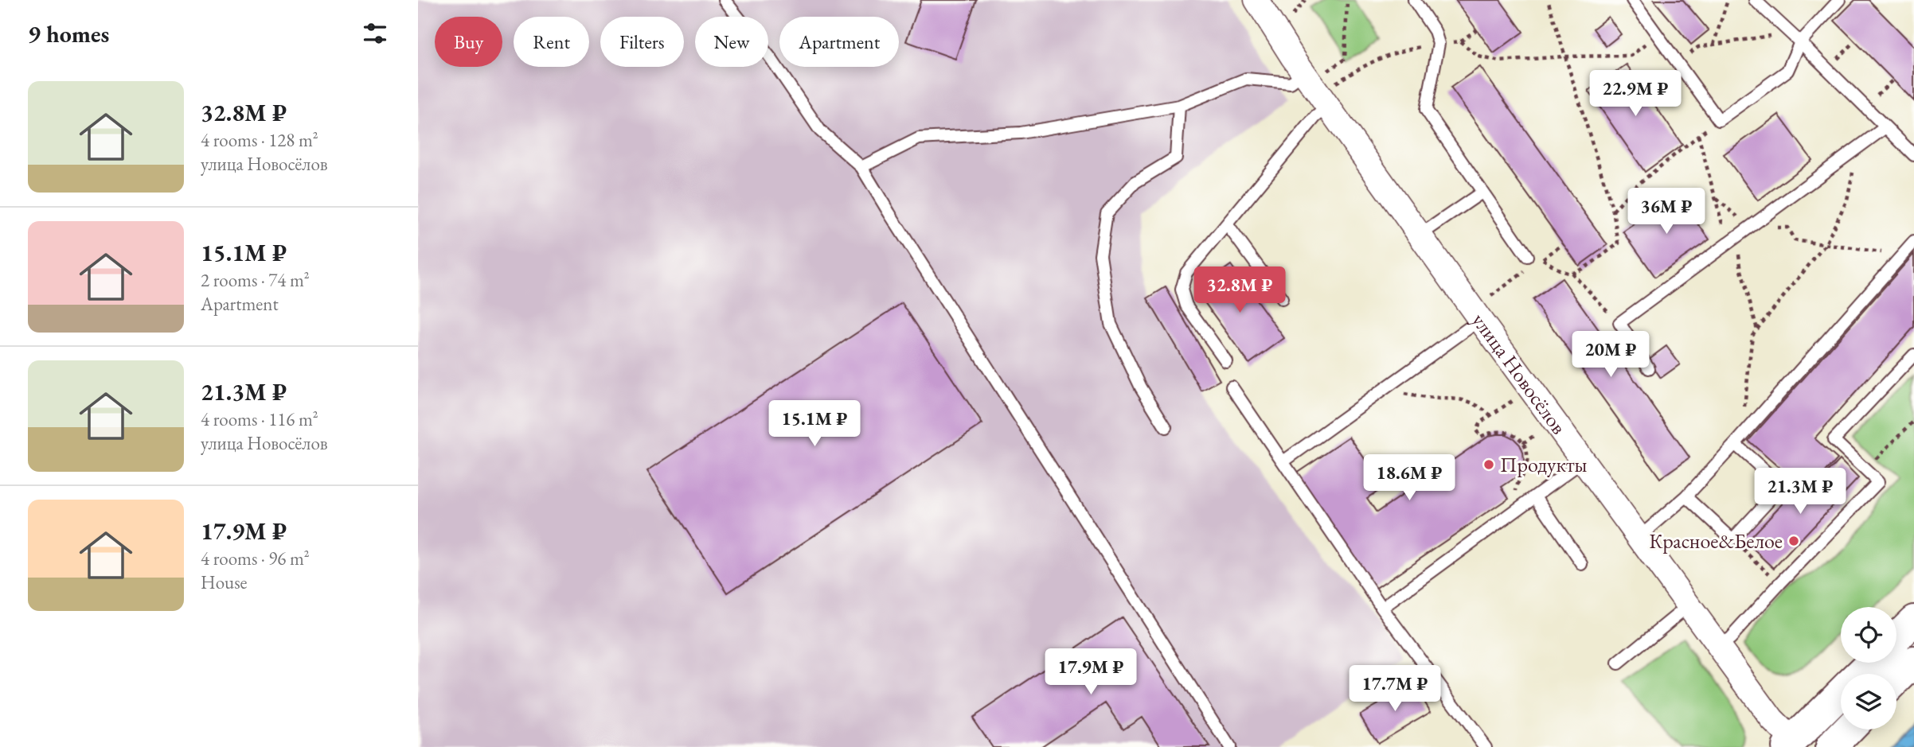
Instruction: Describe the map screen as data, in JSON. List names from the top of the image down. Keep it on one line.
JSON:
{"streets":{"street":["улица Новосёлов"]},"places":["Продукты","Красное&Белое"],"page":{"heading":"9 homes","chip":["Buy","Rent","Filters","New","Apartment"],"list":[{"name":"32.8M ₽","note":"4 rooms · 128 m² · улица Новосёлов"},{"name":"15.1M ₽","note":"2 rooms · 74 m² · Apartment"},{"name":"21.3M ₽","note":"4 rooms · 116 m² · улица Новосёлов"},{"name":"17.9M ₽","note":"4 rooms · 96 m² · House"}],"price":["22.9M ₽","36M ₽","32.8M ₽","20M ₽","15.1M ₽","18.6M ₽","21.3M ₽","17.9M ₽","17.7M ₽"]}}
